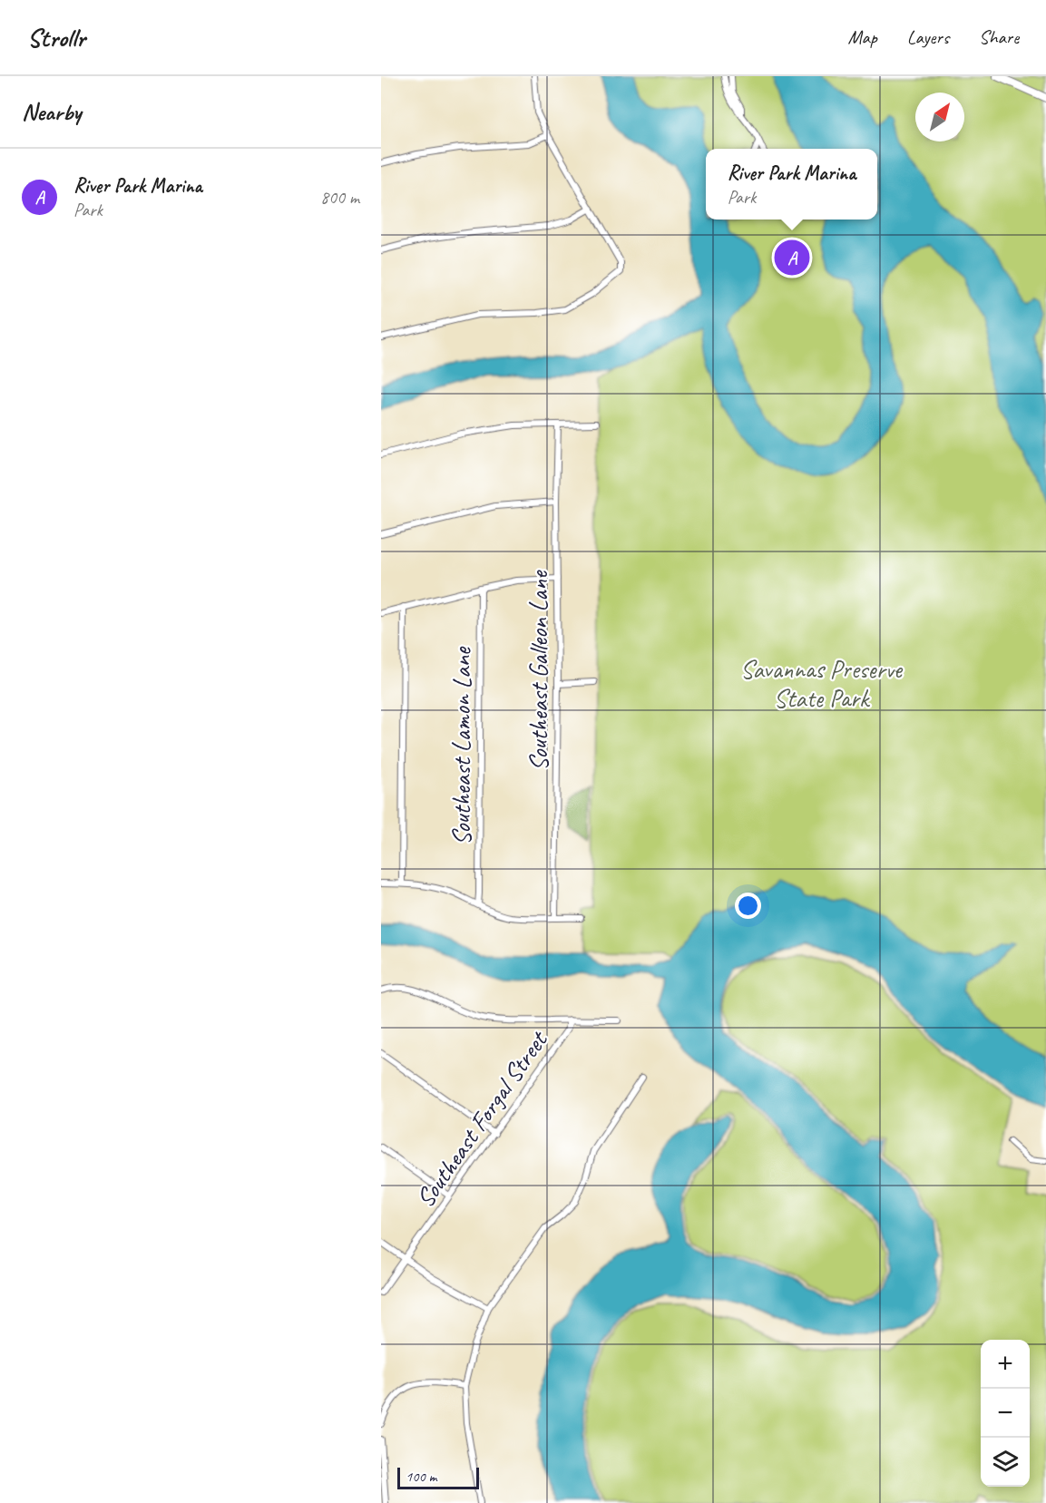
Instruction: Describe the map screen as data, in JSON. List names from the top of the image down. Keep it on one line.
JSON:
{"streets":{"street":["Southeast Galleon Lane","Southeast Lamon Lane","Southeast Forgal Street"]},"parks":["Savannas Preserve State Park"],"scale_bar":"100 m","north":"top right","page":{"header":"Strollr","nav":["Map","Layers","Share"],"heading":"Nearby","list":[{"mark":"A","name":"River Park Marina","note":"Park","value":"800 m"}],"popup":["River Park Marina","Park"],"pins":"A","map_buttons":["+","−"],"scale":"100 m"}}
